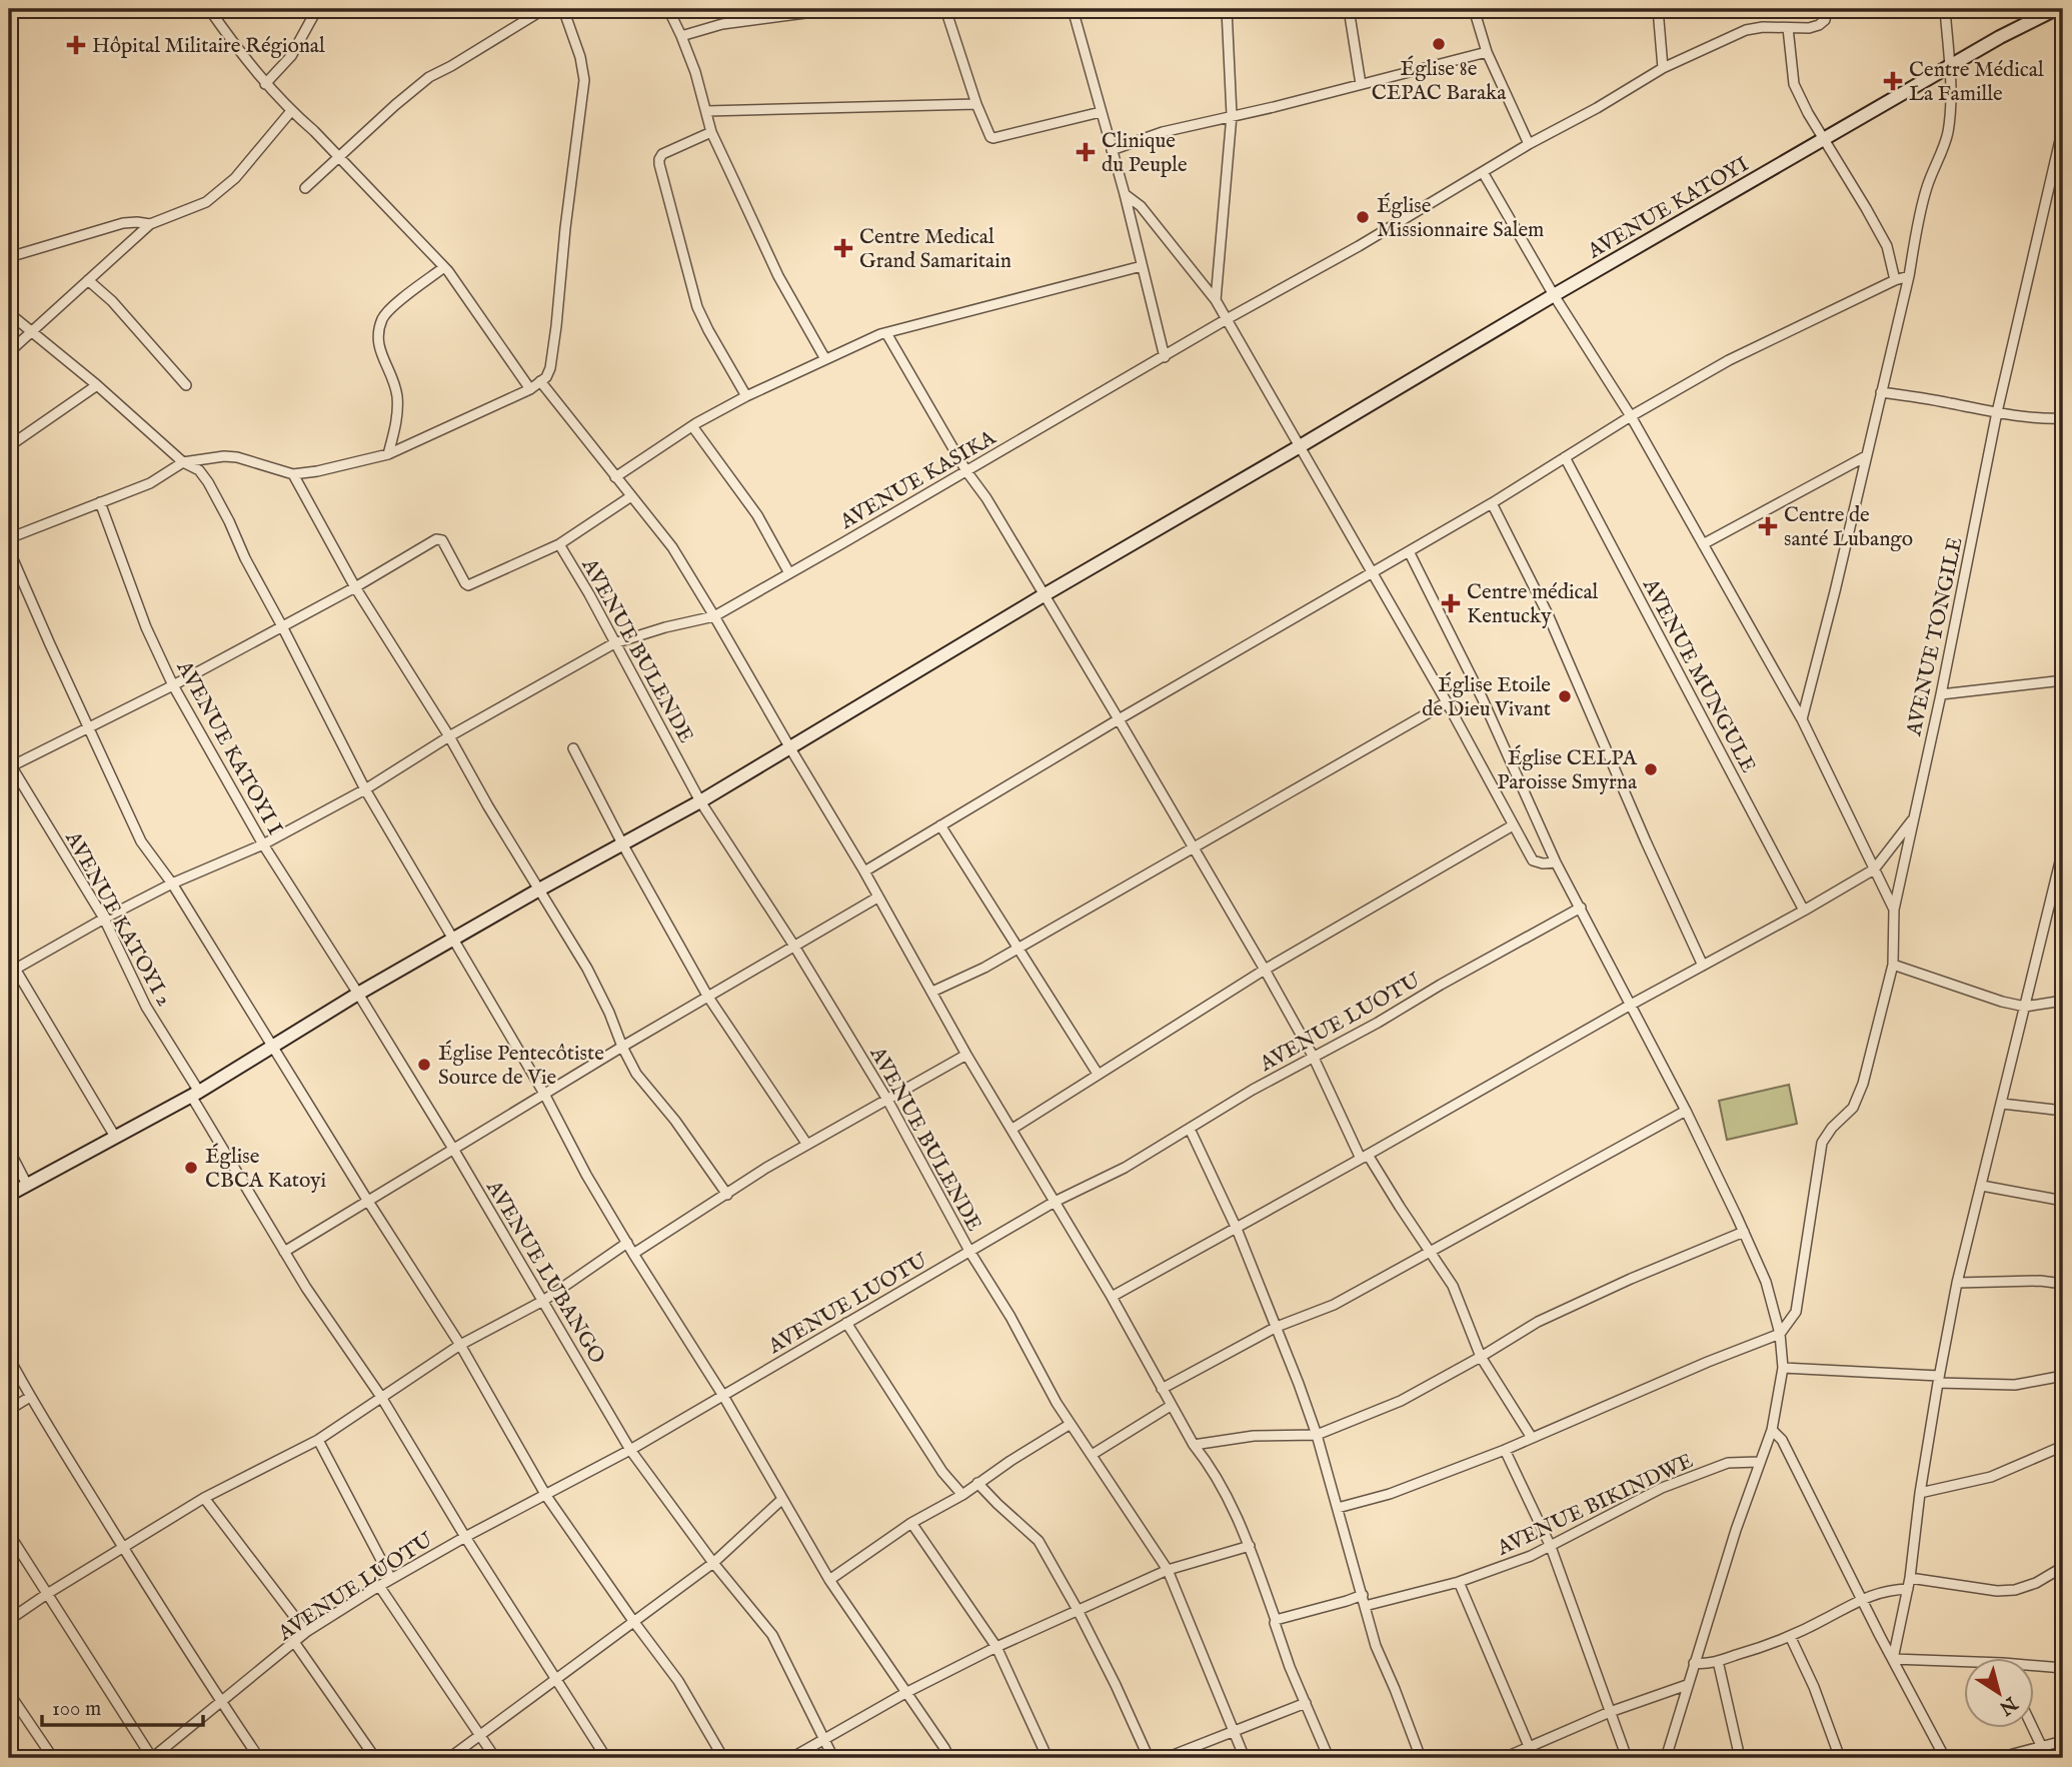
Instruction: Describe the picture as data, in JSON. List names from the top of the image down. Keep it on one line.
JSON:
{"streets":{"street":["AVENUE KATOYI","AVENUE KASIKA","AVENUE TONGILE","AVENUE BULENDE","AVENUE MUNGULE","AVENUE KATOYI I","AVENUE KATOYI 2","AVENUE LUOTU","AVENUE LUBANGO","AVENUE BIKINDWE"]},"crossings":[["AVENUE KATOYI","AVENUE BULENDE"],["AVENUE KATOYI","AVENUE KATOYI I"],["AVENUE KATOYI","AVENUE KATOYI 2"],["AVENUE KATOYI","AVENUE LUBANGO"],["AVENUE KASIKA","AVENUE BULENDE"],["AVENUE KASIKA","AVENUE KATOYI I"],["AVENUE KASIKA","AVENUE KATOYI 2"],["AVENUE TONGILE","AVENUE MUNGULE"],["AVENUE BULENDE","AVENUE LUOTU"],["AVENUE KATOYI I","AVENUE LUBANGO"],["AVENUE KATOYI 2","AVENUE LUOTU"],["AVENUE LUOTU","AVENUE LUBANGO"]],"places":{"other":["Église 8e CEPAC Baraka","Église Missionnaire Salem","Église Etoile de Dieu Vivant","Église CELPA Paroisse Smyrna","Église Pentecôtiste Source de Vie","Église CBCA Katoyi"],"health":["Hôpital Militaire Régional","Centre Médical La Famille","Clinique du Peuple","Centre Medical Grand Samaritain","Centre de santé Lubango","Centre médical Kentucky"]},"scale_bar":"100 m","north":"bottom right"}
